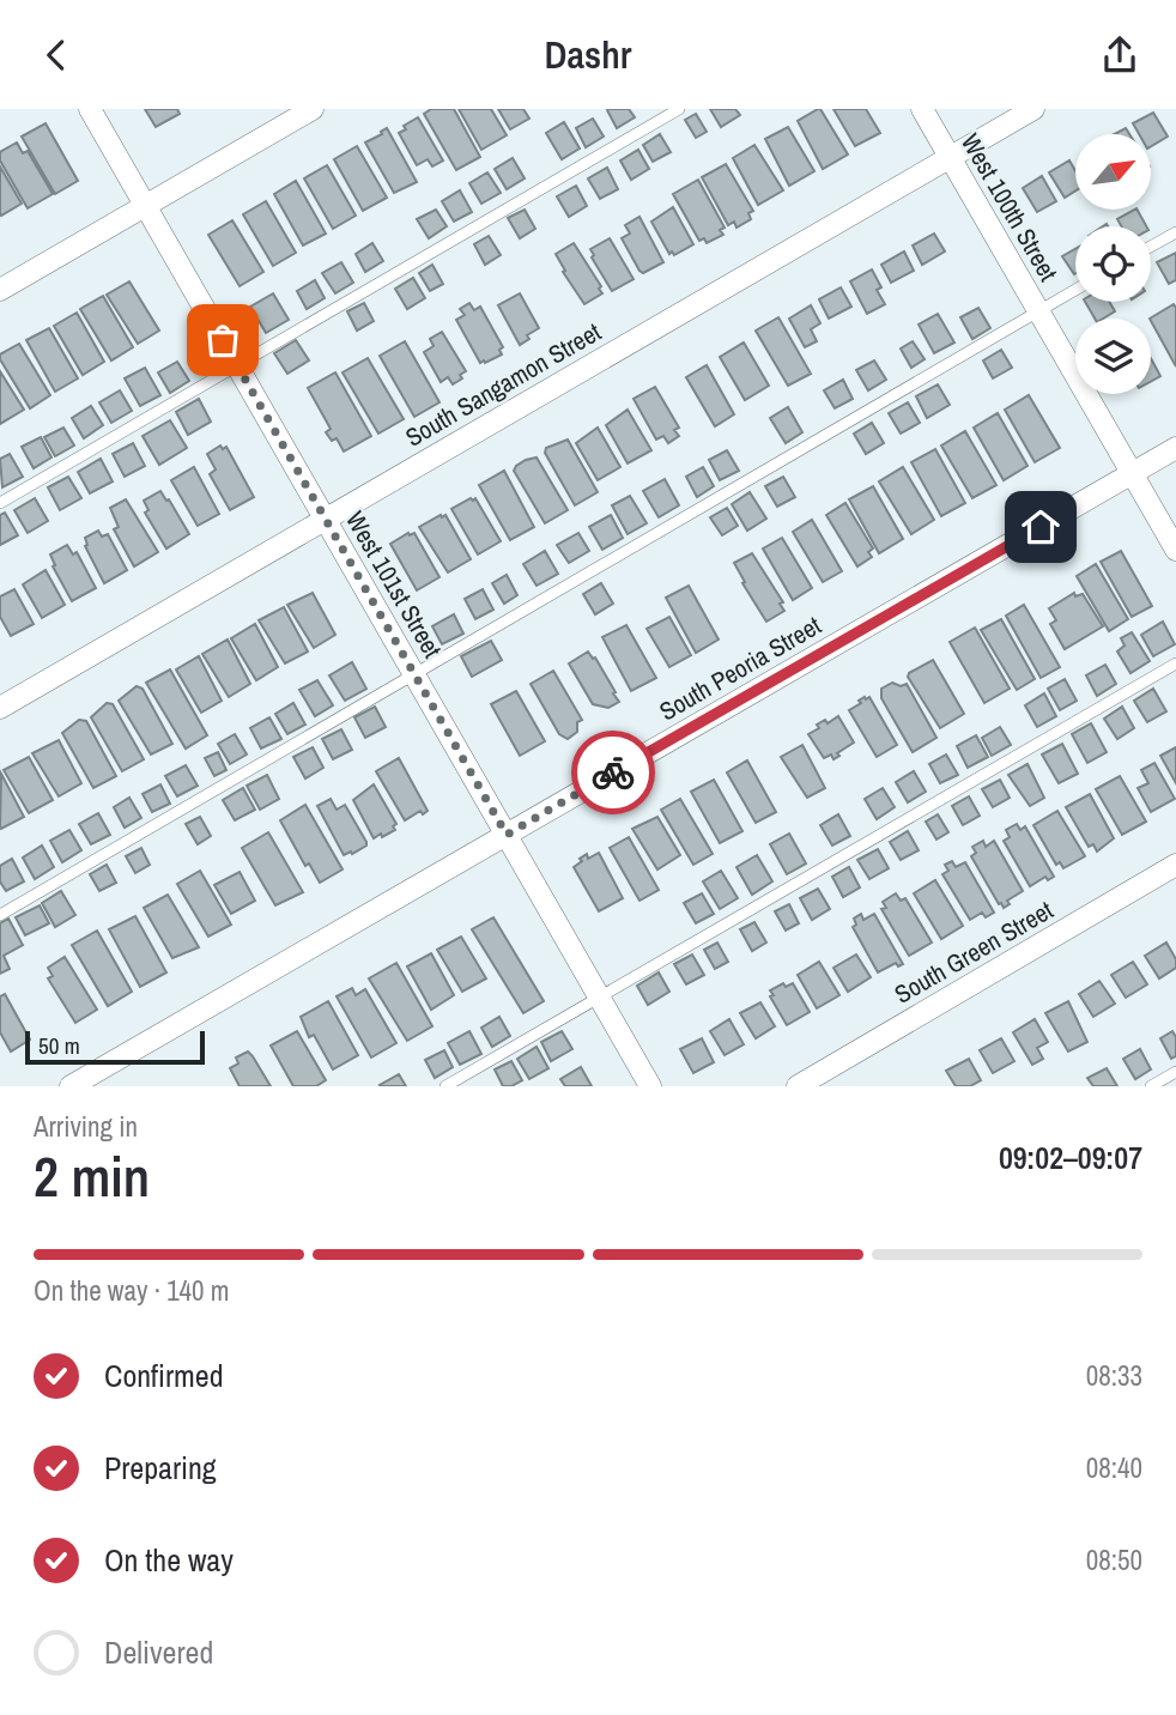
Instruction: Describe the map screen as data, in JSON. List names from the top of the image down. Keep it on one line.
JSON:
{"streets":{"street":["West 100th Street","South Sangamon Street","West 101st Street","South Peoria Street","South Green Street"]},"crossings":[["West 100th Street","South Sangamon Street"],["West 100th Street","South Peoria Street"],["South Sangamon Street","West 101st Street"],["West 101st Street","South Peoria Street"]],"scale_bar":"50 m","north":"top right","page":{"header":"Dashr","scale":"50 m","heading":["2 min","Arriving in","09:02–09:07"],"bar":"On the way · 140 m","list":[["Confirmed","08:33"],["Preparing","08:40"],["On the way","08:50"],"Delivered"]}}
